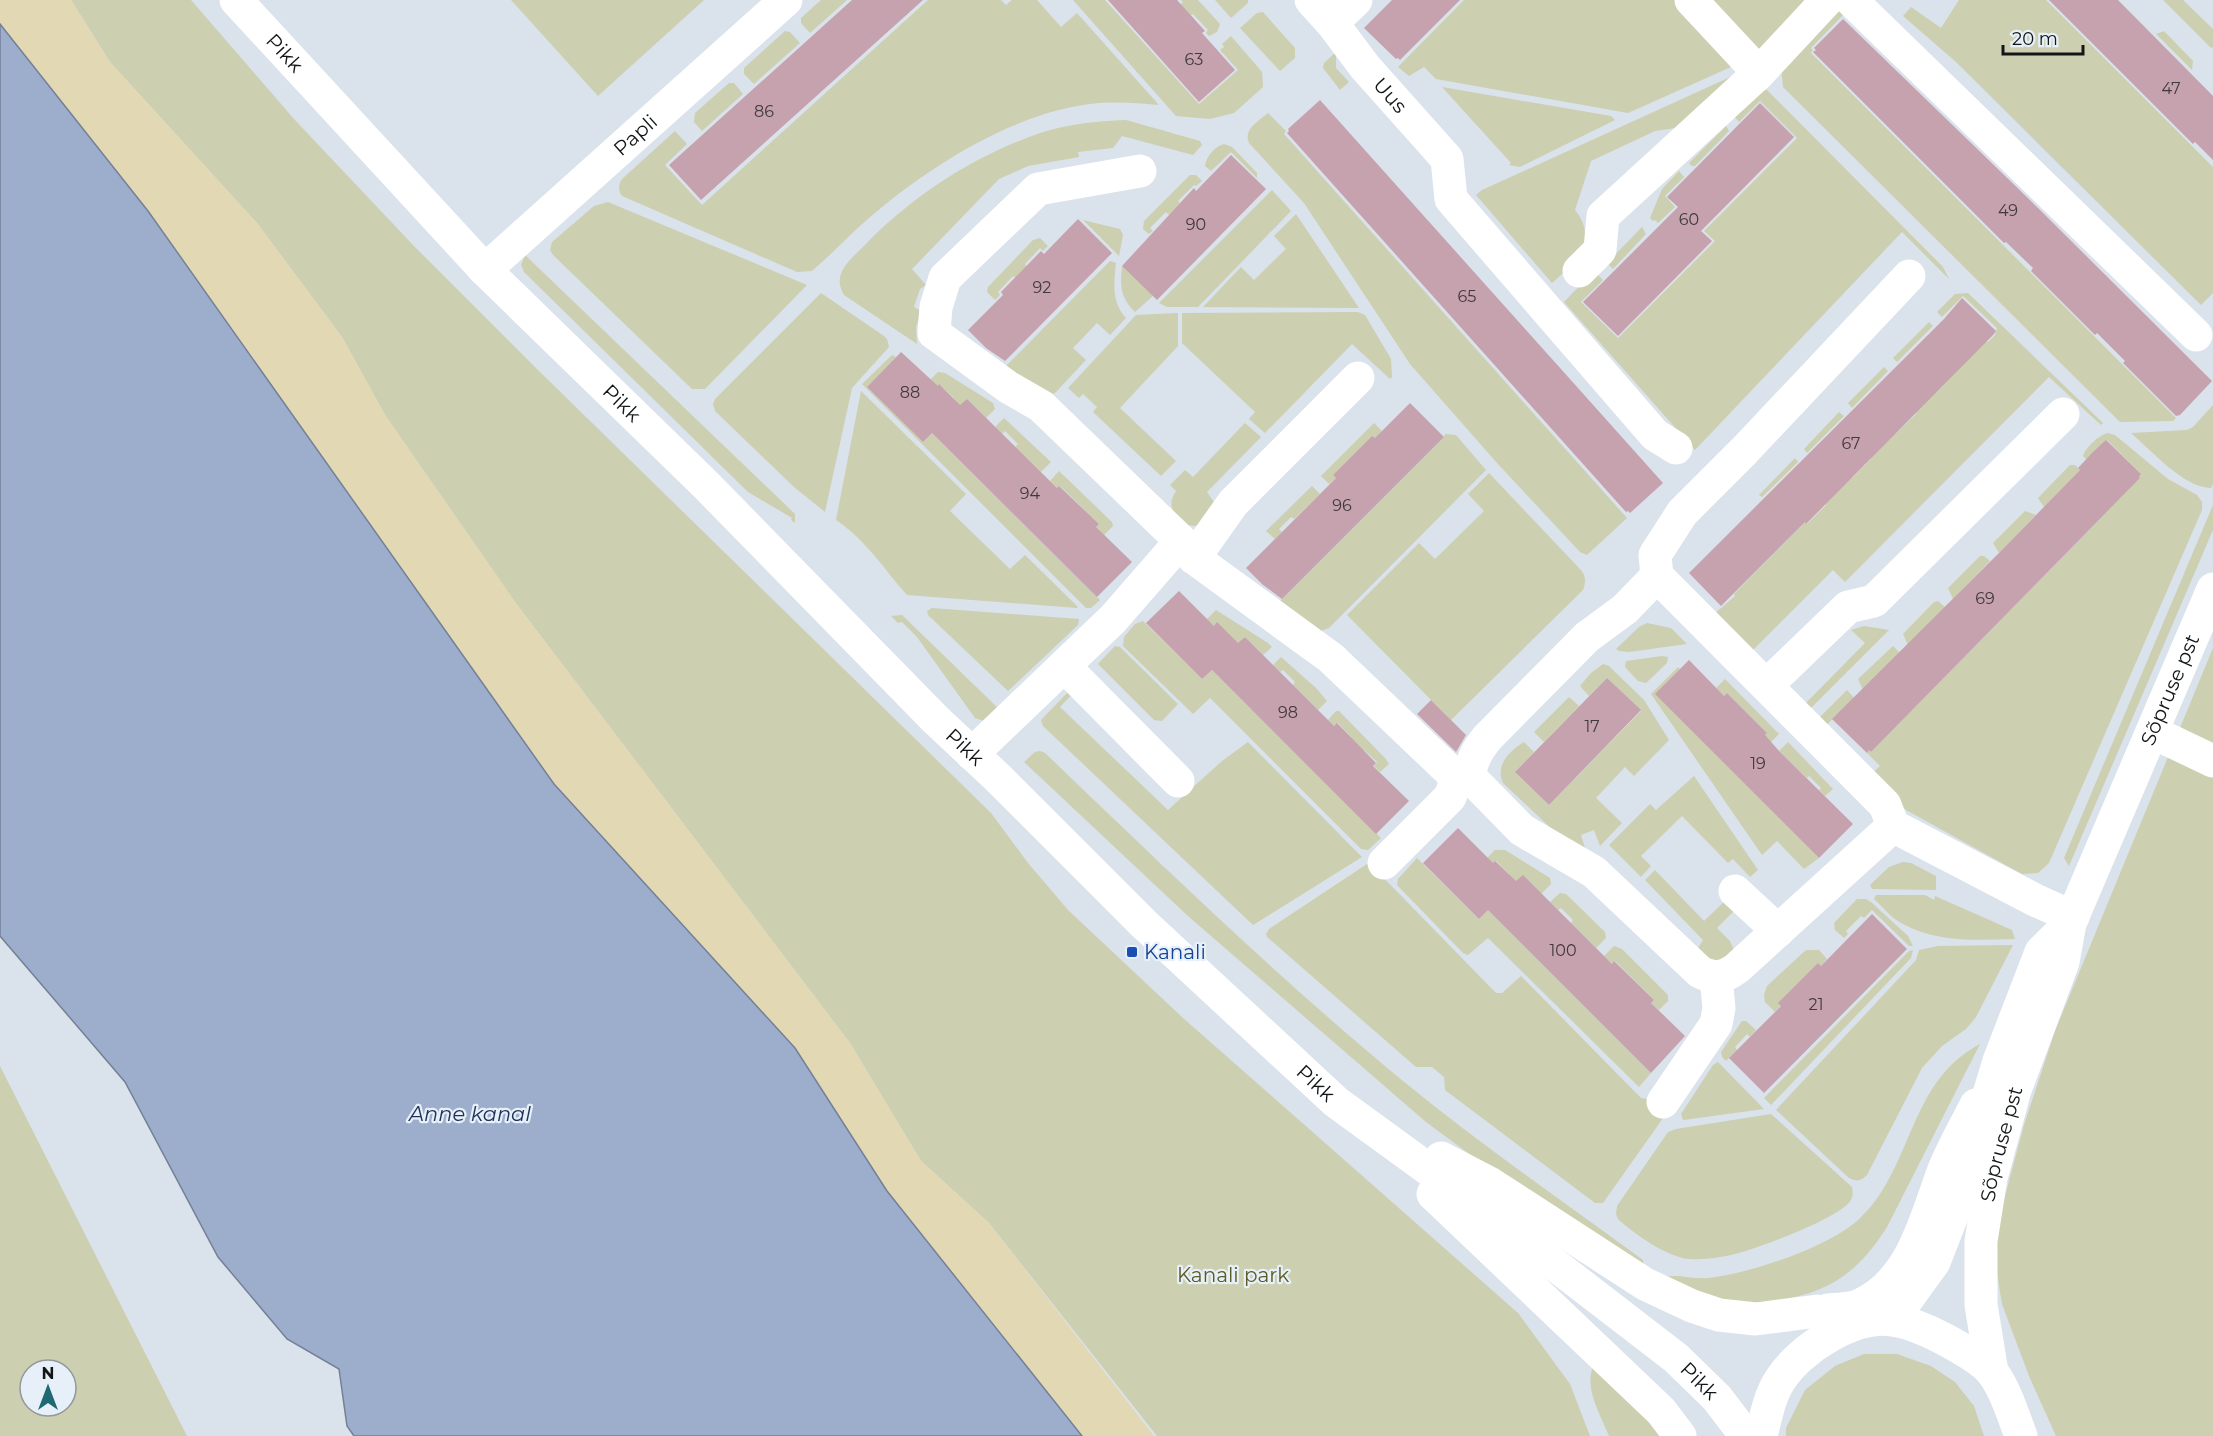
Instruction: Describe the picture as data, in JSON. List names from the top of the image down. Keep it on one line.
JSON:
{"streets":{"street":["Pikk","Uus","Papli","Sõpruse pst"]},"crossings":[["Pikk","Papli"]],"water":["Anne kanal"],"parks":["Kanali park"],"places":{"transit":["Kanali"]},"house_numbers":["63","47","86","49","60","90","92","65","88","67","94","96","69","98","17","19","100","21"],"scale_bar":"20 m","north":"top"}
